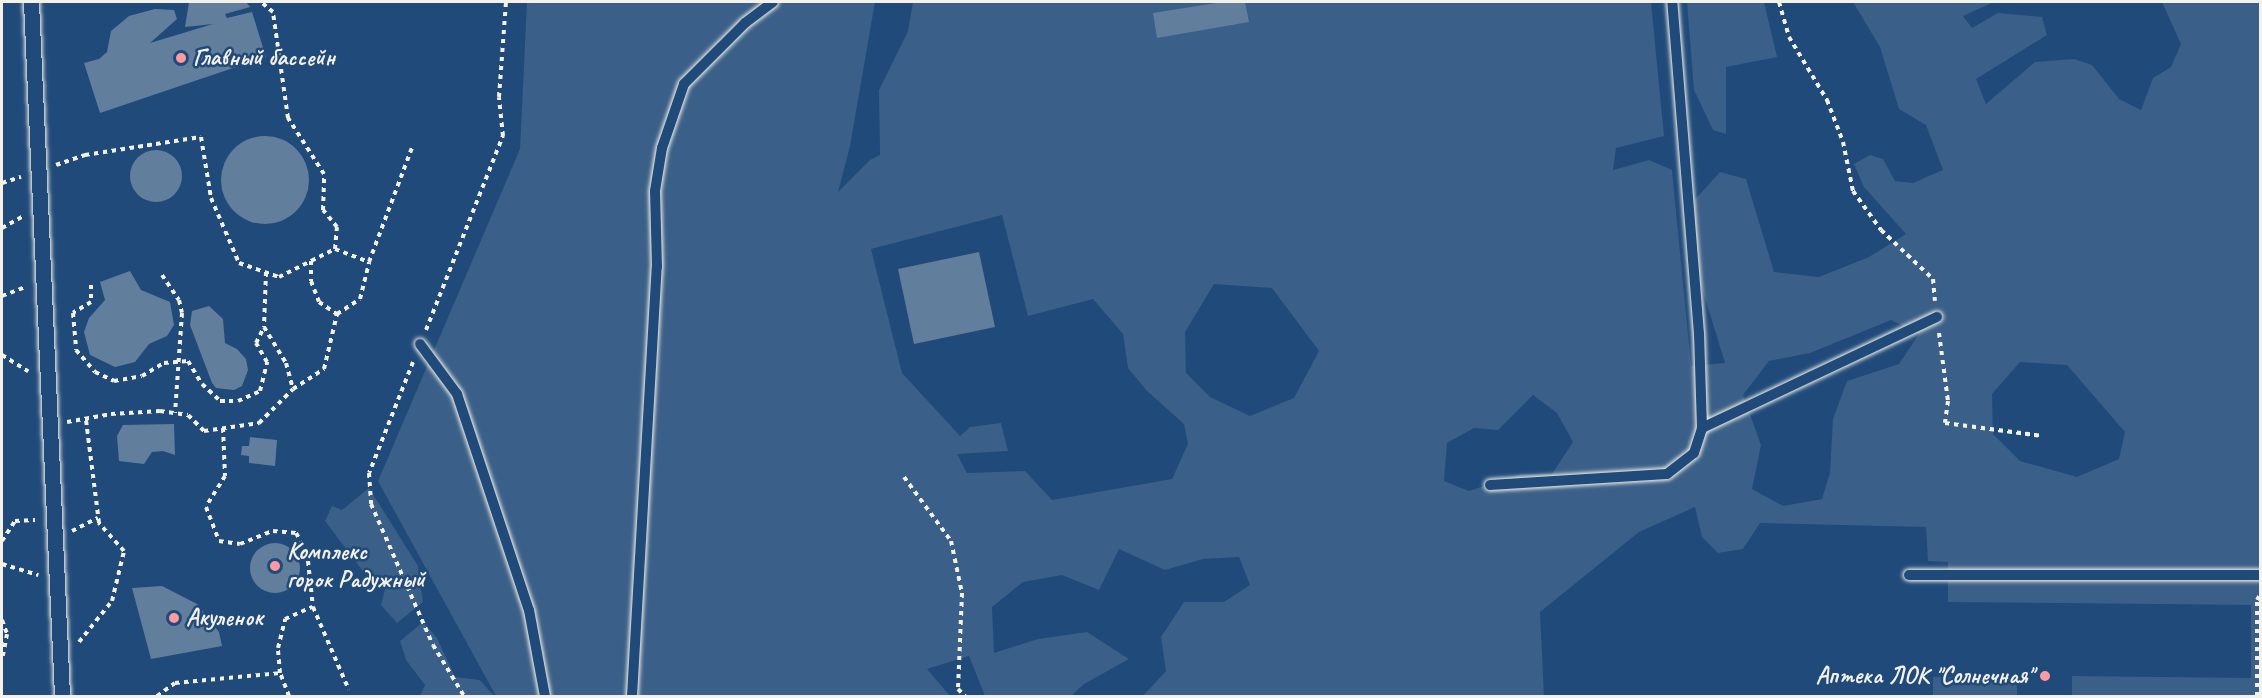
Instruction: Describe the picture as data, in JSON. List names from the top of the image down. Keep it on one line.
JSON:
{"places":["Главный бассейн","Комплекс горок Радужный","Акуленок","Аптека ЛОК \"Солнечная\""]}
